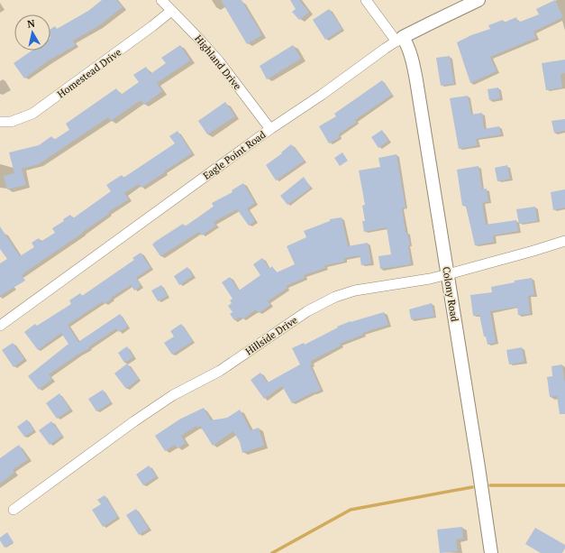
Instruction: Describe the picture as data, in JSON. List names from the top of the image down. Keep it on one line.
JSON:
{"streets":{"street":["Highland Drive","Homestead Drive","Eagle Point Road","Colony Road","Hillside Drive"]},"crossings":[["Highland Drive","Homestead Drive"],["Highland Drive","Eagle Point Road"],["Eagle Point Road","Colony Road"],["Colony Road","Hillside Drive"]],"north":"top"}
